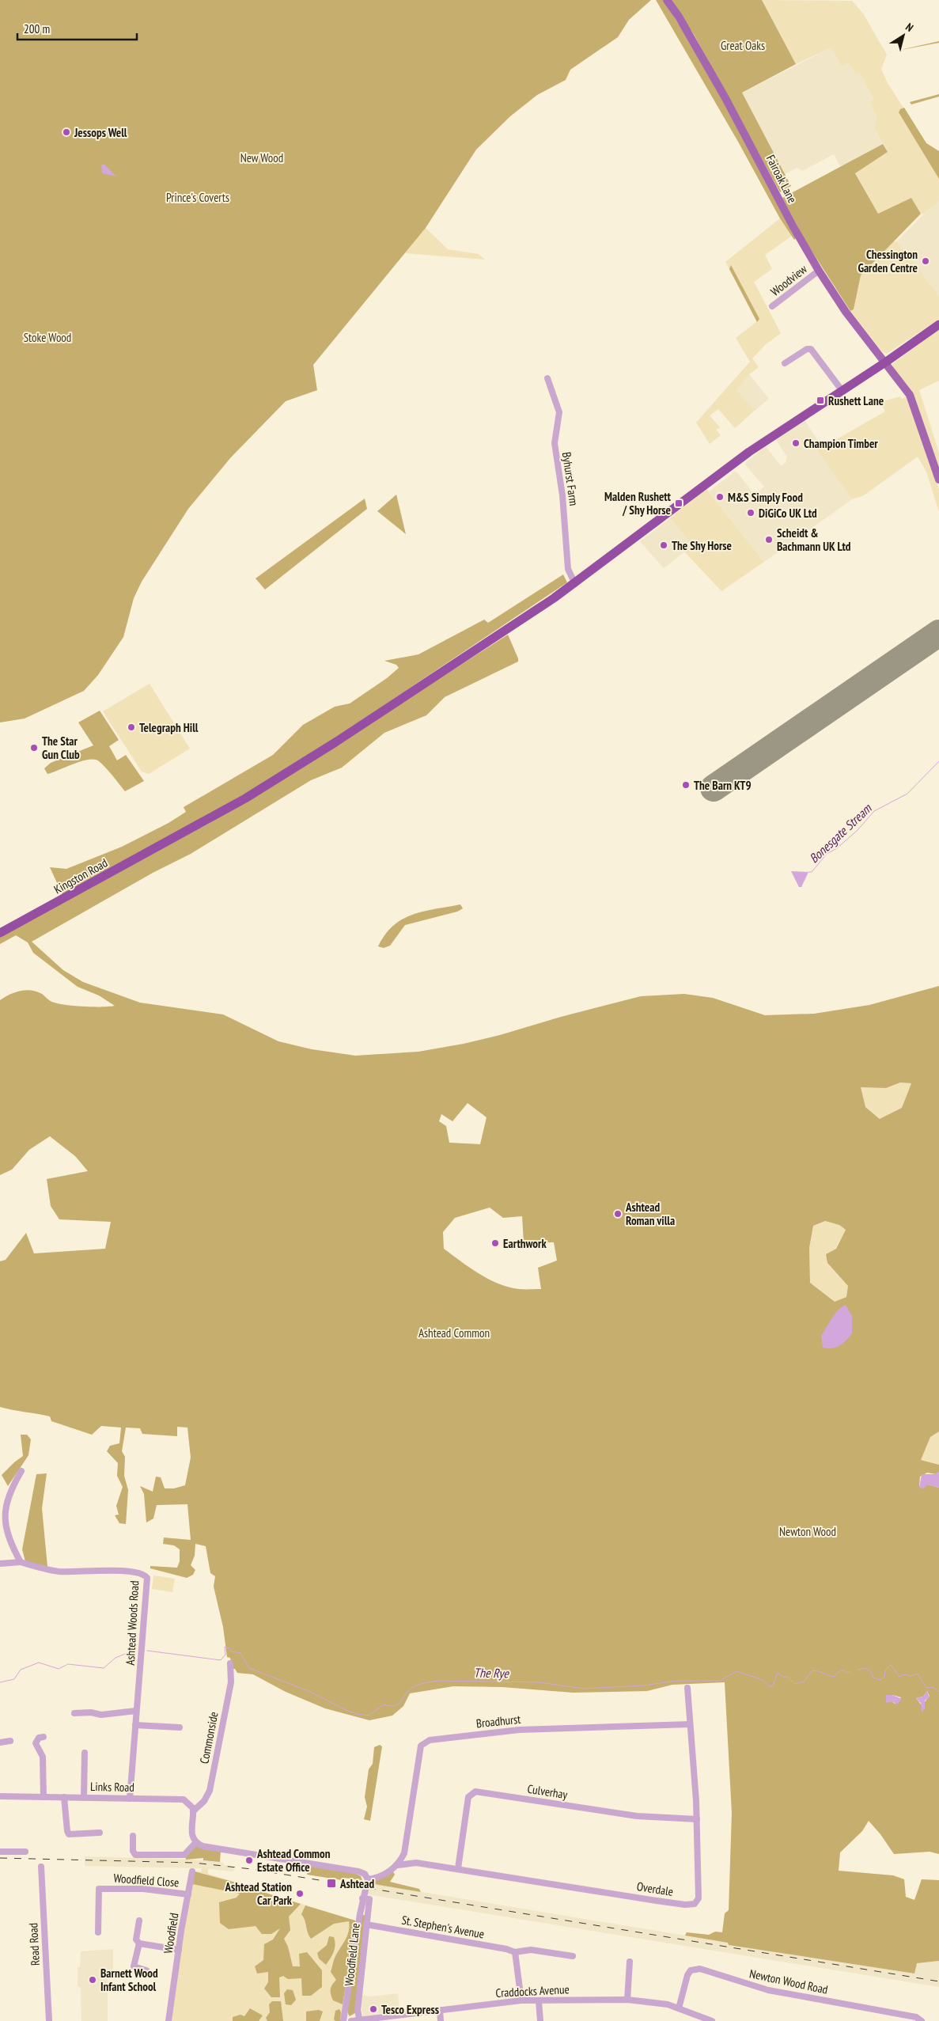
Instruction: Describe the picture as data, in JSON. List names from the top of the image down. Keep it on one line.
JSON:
{"streets":{"highway":["Kingston Road"],"main road":["Fairoak Lane"],"street":["Woodview","Byhurst Farm","Ashtead Woods Road","Broadhurst","Commonside","Links Road","Culverhay","Woodfield Close","Overdale","St. Stephen's Avenue","Woodfield","Read Road","Woodfield Lane","Newton Wood Road","Craddocks Avenue"]},"crossings":[["Fairoak Lane","Woodview"],["Fairoak Lane","Kingston Road"],["Byhurst Farm","Kingston Road"],["Ashtead Woods Road","Links Road"],["Broadhurst","Overdale"],["Commonside","Links Road"],["Culverhay","Overdale"],["Woodfield Close","Woodfield"],["St. Stephen's Avenue","Woodfield Lane"],["Woodfield Lane","Craddocks Avenue"],["Newton Wood Road","Craddocks Avenue"]],"water":["Bonesgate Stream","The Rye"],"parks":["Great Oaks","New Wood","Prince's Coverts","Stoke Wood","Ashtead Common","Newton Wood"],"places":{"other":["Jessops Well","Chessington Garden Centre","Champion Timber","M&S Simply Food","DiGiCo UK Ltd","Scheidt & Bachmann UK Ltd","The Shy Horse","Telegraph Hill","The Star Gun Club","The Barn KT9","Ashtead Roman villa","Earthwork","Ashtead Common Estate Office","Ashtead Station Car Park","Barnett Wood Infant School","Tesco Express"],"transit":["Rushett Lane","Malden Rushett / Shy Horse","Ashtead"]},"scale_bar":"200 m","north":"top right"}
